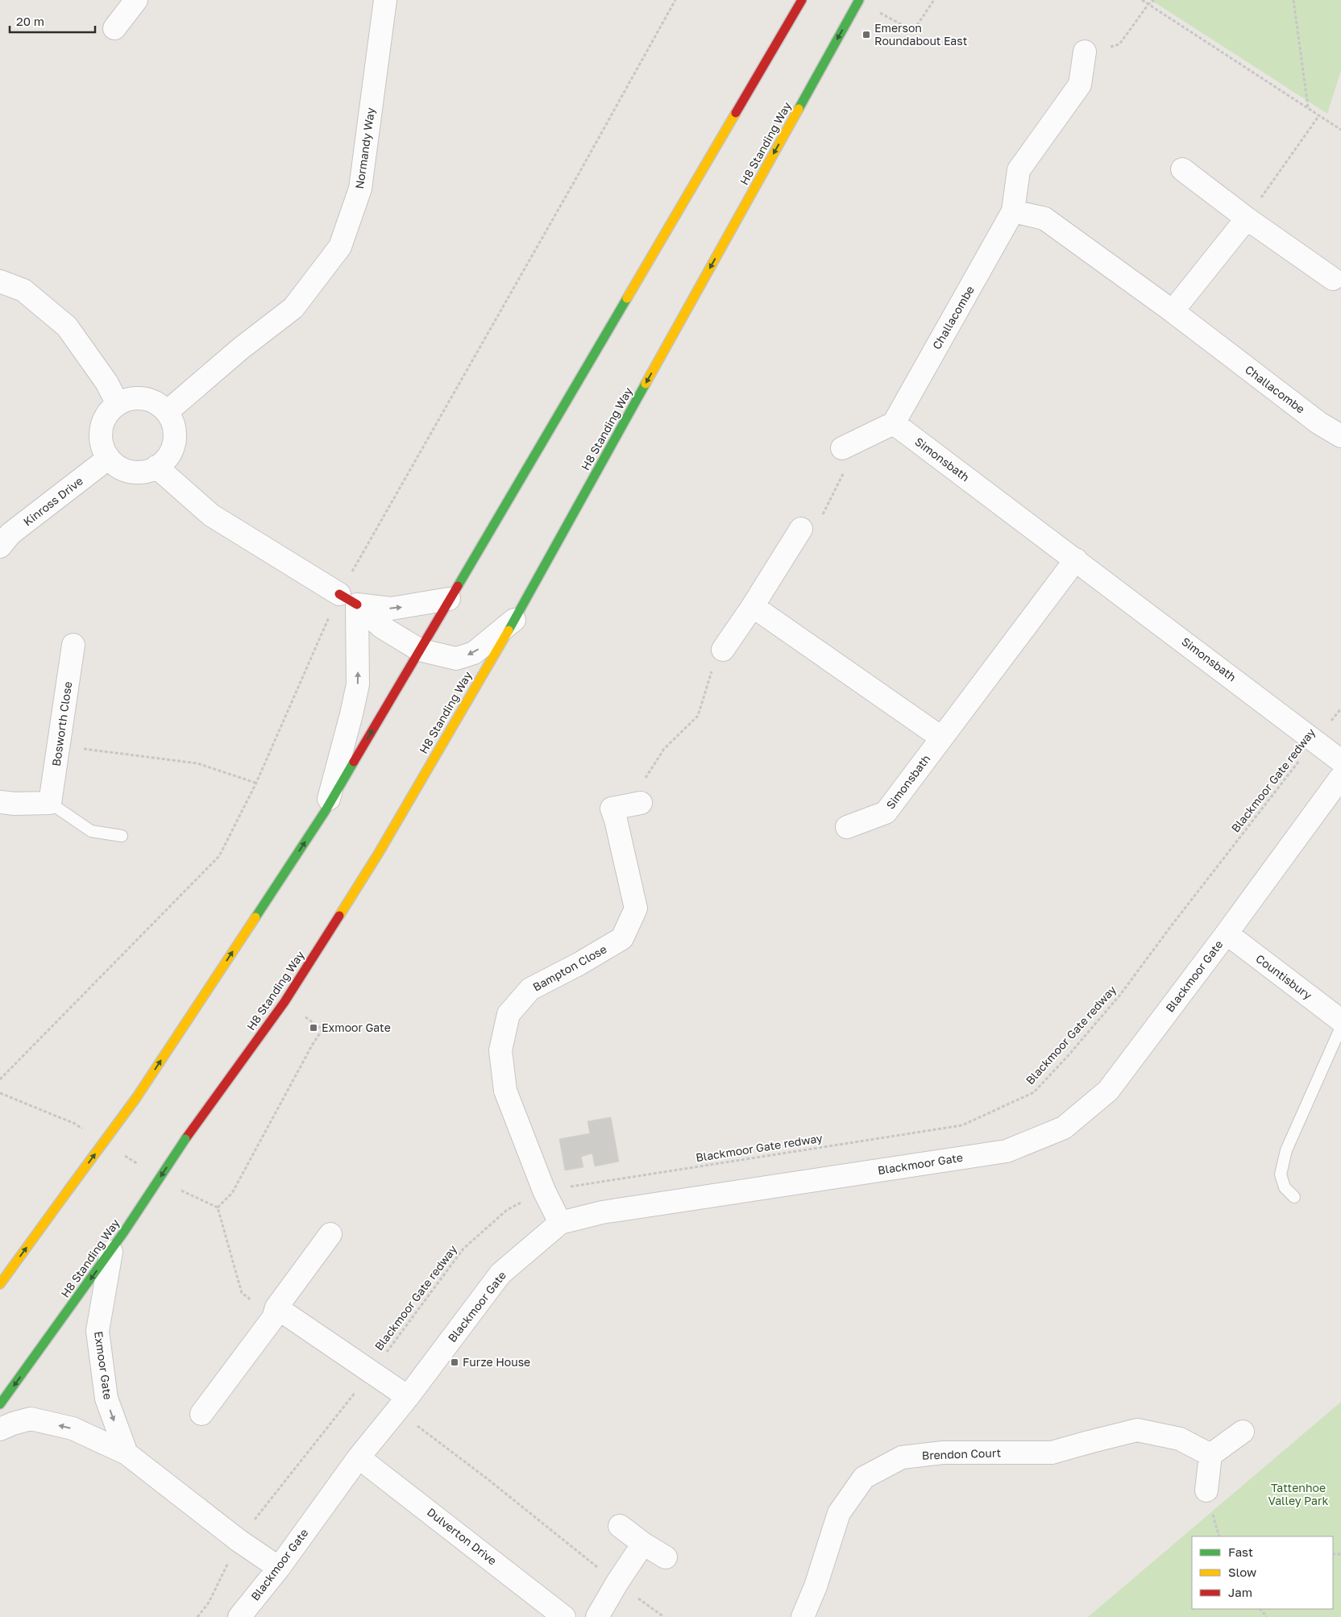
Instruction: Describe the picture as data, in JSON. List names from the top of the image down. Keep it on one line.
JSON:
{"streets":{"highway":["H8 Standing Way"],"street":["Normandy Way","Challacombe","Simonsbath","Kinross Drive","Bosworth Close","Bampton Close","Blackmoor Gate","Countisbury","Exmoor Gate","Brendon Court","Dulverton Drive"],"path":["Blackmoor Gate redway"]},"crossings":[["H8 Standing Way","Exmoor Gate"],["Normandy Way","Kinross Drive"],["Challacombe","Simonsbath"],["Simonsbath","Blackmoor Gate redway"],["Blackmoor Gate redway","Bampton Close"],["Bampton Close","Blackmoor Gate"],["Blackmoor Gate","Countisbury"],["Blackmoor Gate","Dulverton Drive"]],"one_way":["Exmoor Gate"],"parks":["Tattenhoe Valley Park"],"places":{"transit":["Emerson Roundabout East","Exmoor Gate","Furze House"]},"legend":["Fast","Slow","Jam"],"scale_bar":"20 m"}
